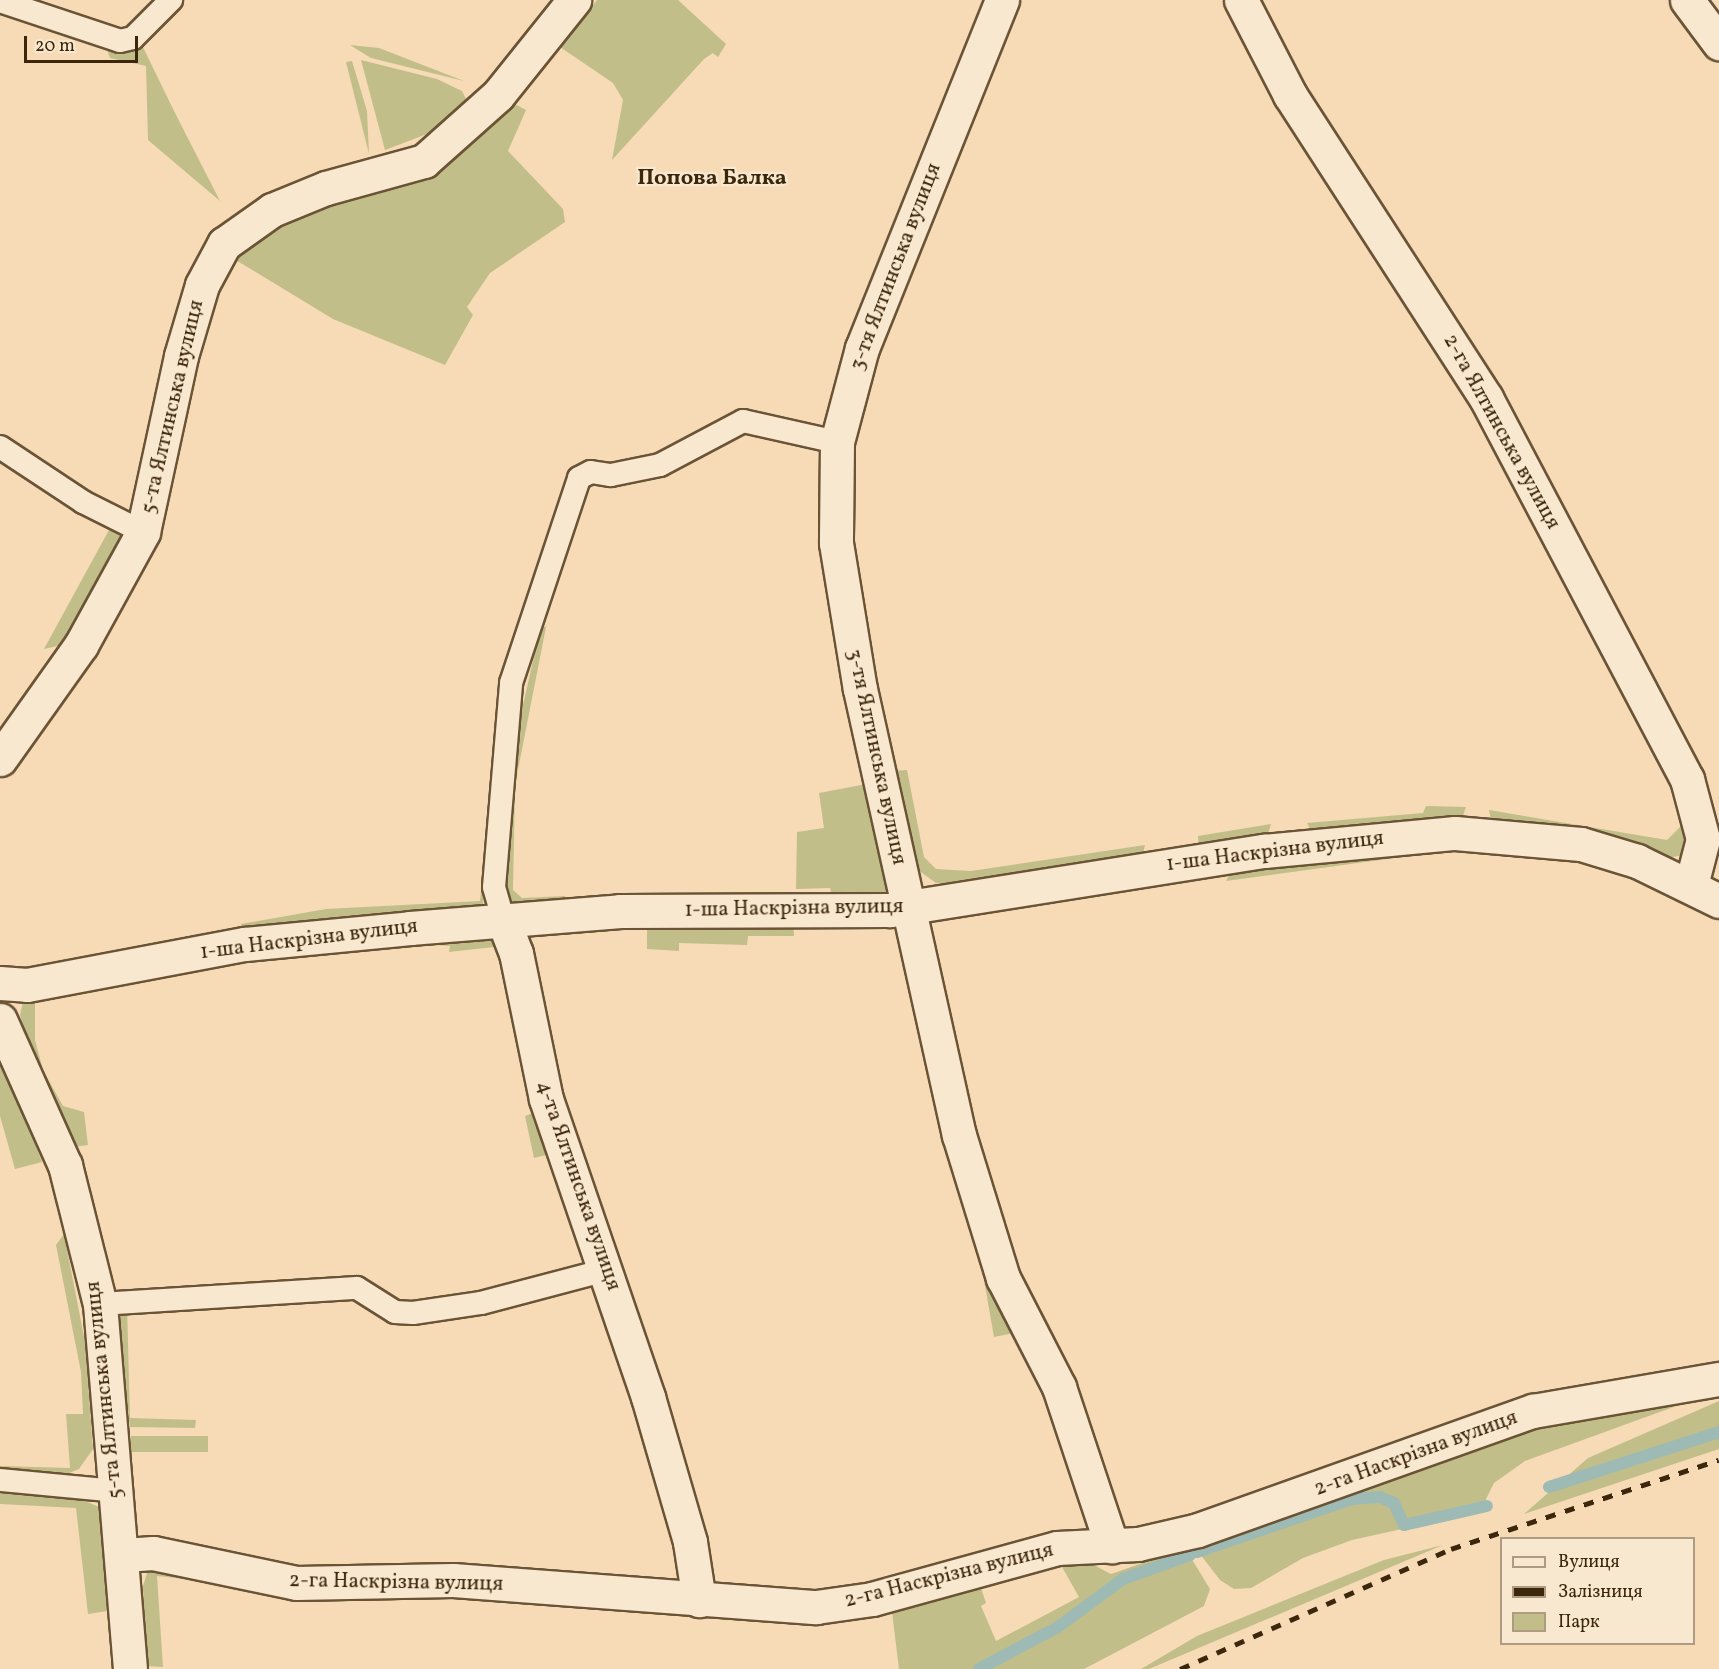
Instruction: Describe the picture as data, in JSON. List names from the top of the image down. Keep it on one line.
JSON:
{"streets":{"street":["3-тя Ялтинська вулиця","5-та Ялтинська вулиця","2-га Ялтинська вулиця","1-ша Наскрізна вулиця","4-та Ялтинська вулиця","2-га Наскрізна вулиця"]},"crossings":[["3-тя Ялтинська вулиця","1-ша Наскрізна вулиця"],["3-тя Ялтинська вулиця","4-та Ялтинська вулиця"],["3-тя Ялтинська вулиця","2-га Наскрізна вулиця"],["5-та Ялтинська вулиця","2-га Наскрізна вулиця"],["2-га Ялтинська вулиця","1-ша Наскрізна вулиця"],["1-ша Наскрізна вулиця","4-та Ялтинська вулиця"],["4-та Ялтинська вулиця","2-га Наскрізна вулиця"]],"districts":["Попова Балка"],"legend":["Вулиця","Залізниця","Парк"],"scale_bar":"20 m"}
